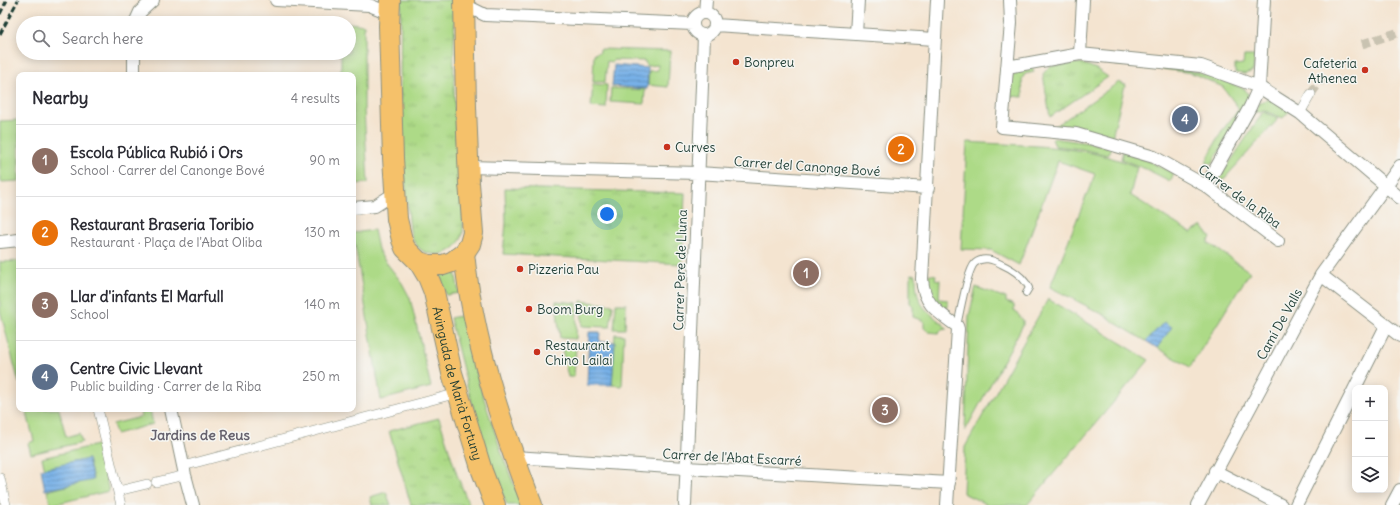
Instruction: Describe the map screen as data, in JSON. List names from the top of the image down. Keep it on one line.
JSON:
{"streets":{"main road":["Avinguda de Marià Fortuny"],"street":["Carrer del Canonge Bové","Carrer de la Riba","Carrer Pere de Lluna","Camí De Valls","Carrer de l'Abat Escarré"]},"crossings":[["Carrer del Canonge Bové","Carrer Pere de Lluna"],["Carrer Pere de Lluna","Carrer de l'Abat Escarré"]],"districts":["Jardins de Reus"],"places":["Bonpreu","Cafeteria Athenea","Curves","Pizzeria Pau","Boom Burg","Restaurant Chino Lailai"],"page":{"search":"Search here","heading":["Nearby","4 results"],"pins":["4","2","1","3"],"list":[{"mark":"1","name":"Escola Pública Rubió i Ors","note":"School · Carrer del Canonge Bové","value":"90 m"},{"mark":"2","name":"Restaurant Braseria Toribio","note":"Restaurant · Plaça de l'Abat Oliba","value":"130 m"},{"mark":"3","name":"Llar d'infants El Marfull","note":"School","value":"140 m"},{"mark":"4","name":"Centre Civic Llevant","note":"Public building · Carrer de la Riba","value":"250 m"}],"map_buttons":["+","−"]}}
